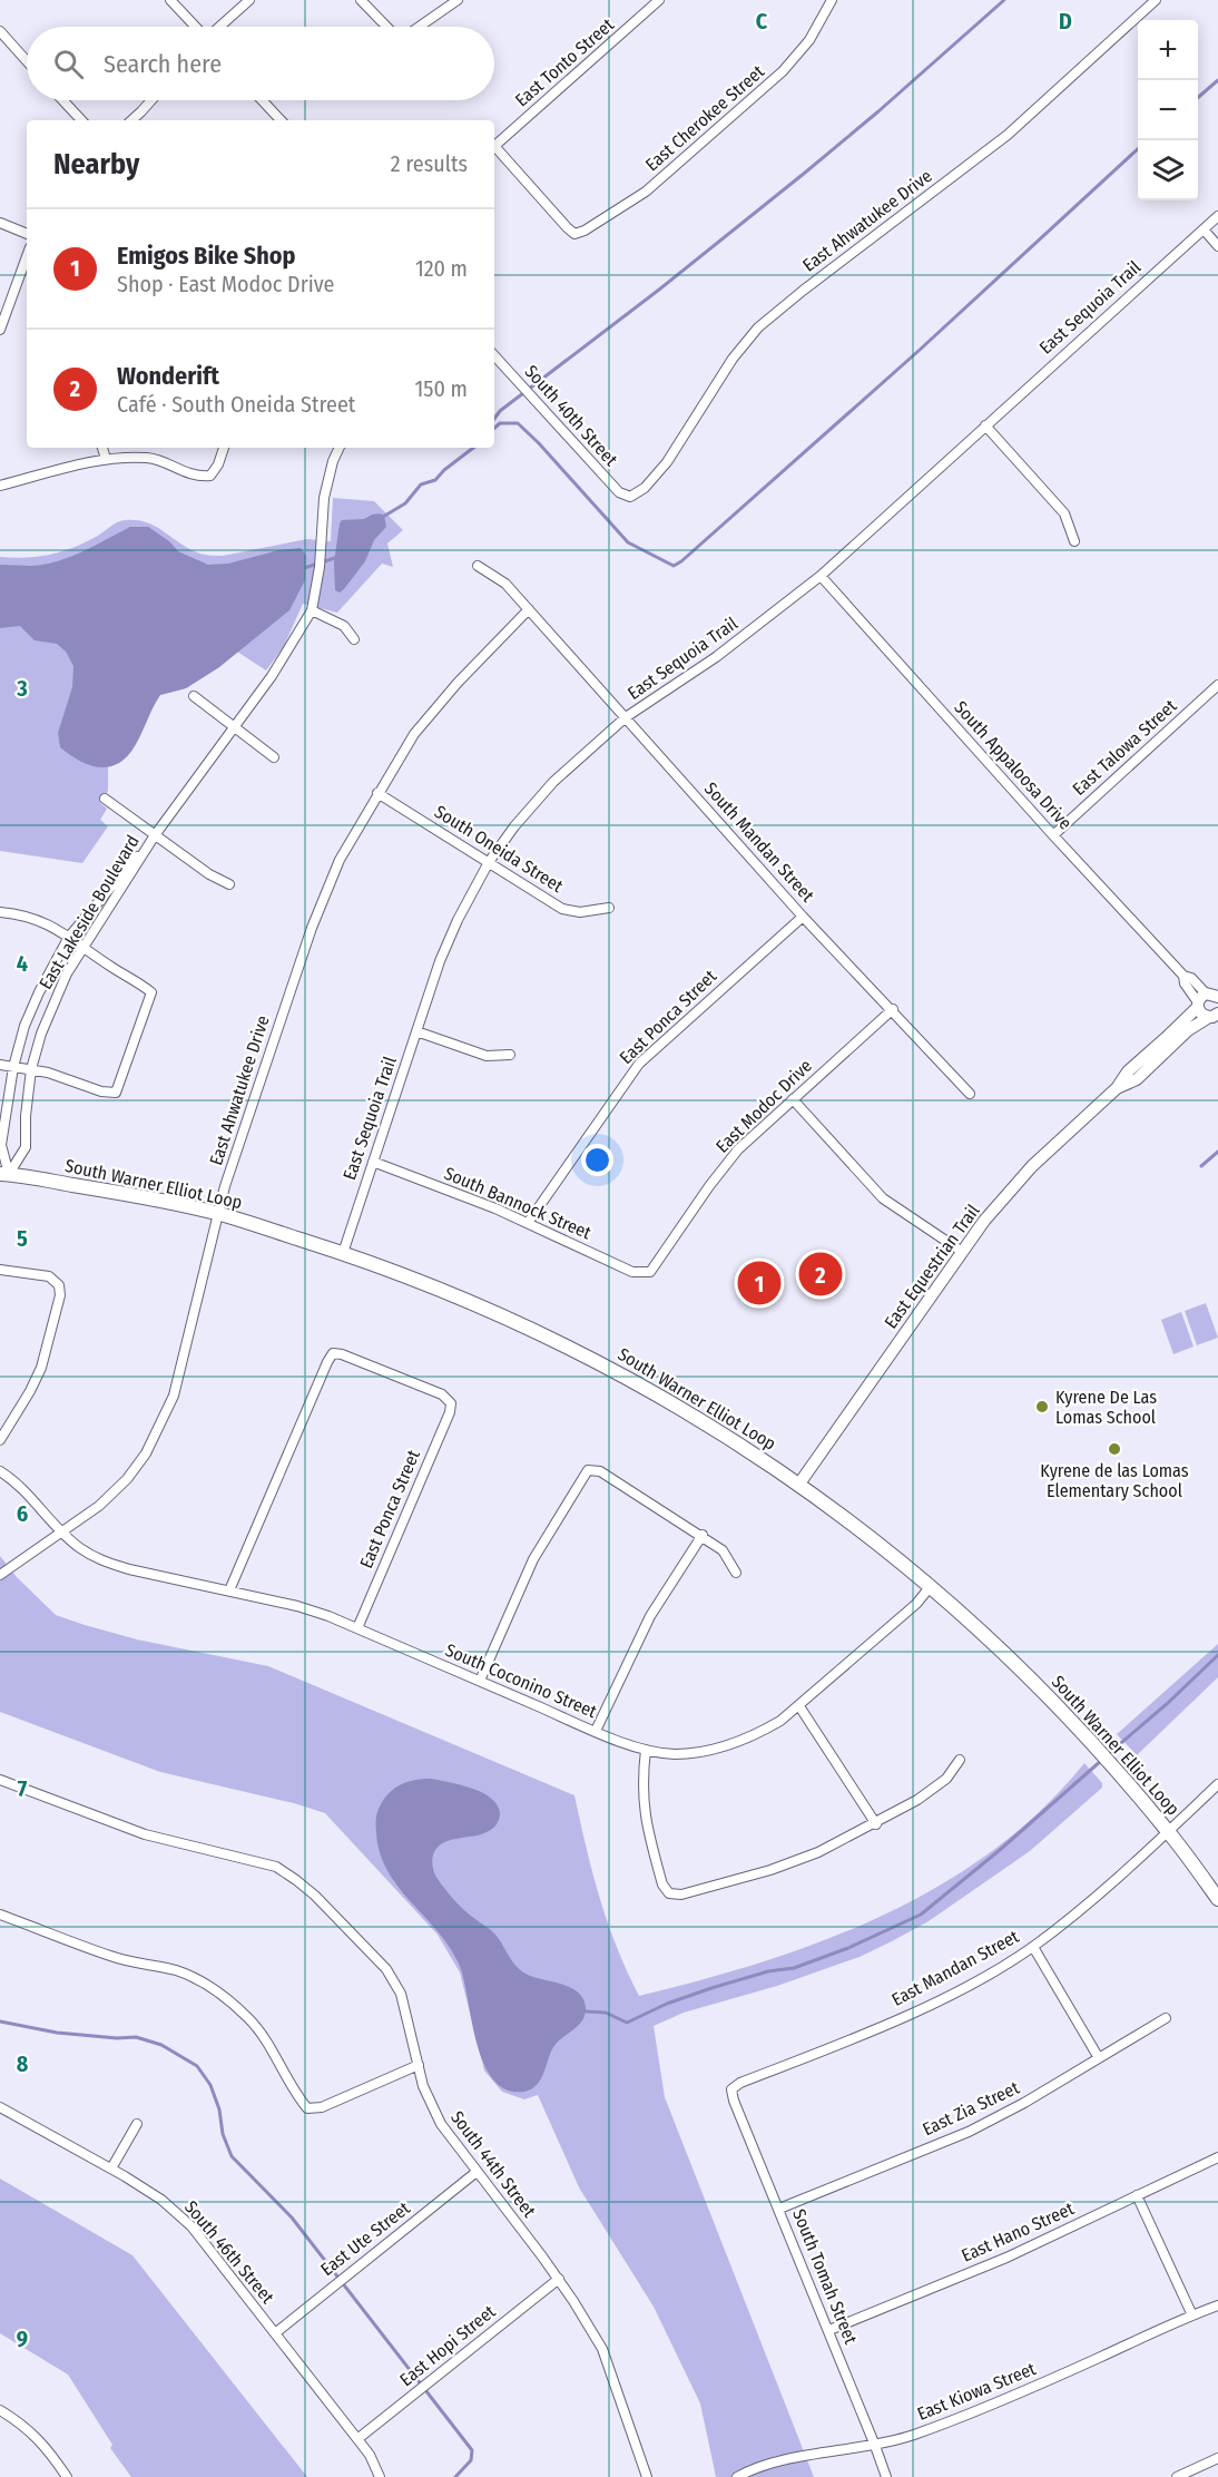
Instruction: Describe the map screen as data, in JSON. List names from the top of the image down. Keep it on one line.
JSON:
{"streets":{"main road":["South Warner Elliot Loop"],"street":["East Tonto Street","East Cherokee Street","East Ahwatukee Drive","East Sequoia Trail","South 40th Street","East Talowa Street","South Appaloosa Drive","South Mandan Street","South Oneida Street","East Lakeside Boulevard","East Ponca Street","East Modoc Drive","South Bannock Street","East Equestrian Trail","South Coconino Street","East Mandan Street","East Zia Street","South 44th Street","East Hano Street","East Ute Street","South 46th Street","South Tomah Street","East Hopi Street","East Kiowa Street"]},"crossings":[["East Ahwatukee Drive","South 40th Street"],["East Ahwatukee Drive","South Mandan Street"],["East Ahwatukee Drive","South Oneida Street"],["East Ahwatukee Drive","South Warner Elliot Loop"],["East Ahwatukee Drive","South Coconino Street"],["East Sequoia Trail","South Appaloosa Drive"],["East Sequoia Trail","South Mandan Street"],["East Sequoia Trail","South Oneida Street"],["East Sequoia Trail","South Warner Elliot Loop"],["East Sequoia Trail","South Bannock Street"],["East Talowa Street","South Appaloosa Drive"],["South Appaloosa Drive","East Equestrian Trail"],["South Mandan Street","East Ponca Street"],["South Mandan Street","East Modoc Drive"],["East Lakeside Boulevard","South Warner Elliot Loop"],["East Ponca Street","South Bannock Street"],["East Ponca Street","South Coconino Street"],["East Modoc Drive","South Bannock Street"],["South Warner Elliot Loop","East Equestrian Trail"],["South Warner Elliot Loop","South Coconino Street"],["South Warner Elliot Loop","East Mandan Street"],["East Mandan Street","South Tomah Street"],["East Zia Street","South Tomah Street"],["South 44th Street","East Ute Street"],["South 44th Street","East Hopi Street"],["East Hano Street","South Tomah Street"],["East Ute Street","South 46th Street"],["South 46th Street","East Hopi Street"],["South Tomah Street","East Kiowa Street"]],"places":["Kyrene De Las Lomas School","Kyrene de las Lomas Elementary School"],"page":{"map_buttons":["+","−"],"search":"Search here","heading":["Nearby","2 results"],"list":[{"mark":"1","name":"Emigos Bike Shop","note":"Shop · East Modoc Drive","value":"120 m"},{"mark":"2","name":"Wonderift","note":"Café · South Oneida Street","value":"150 m"}],"pins":["2","1"]},"grid":{"columns":["C","D"],"rows":["3","4","5","6","7","8","9"]}}
